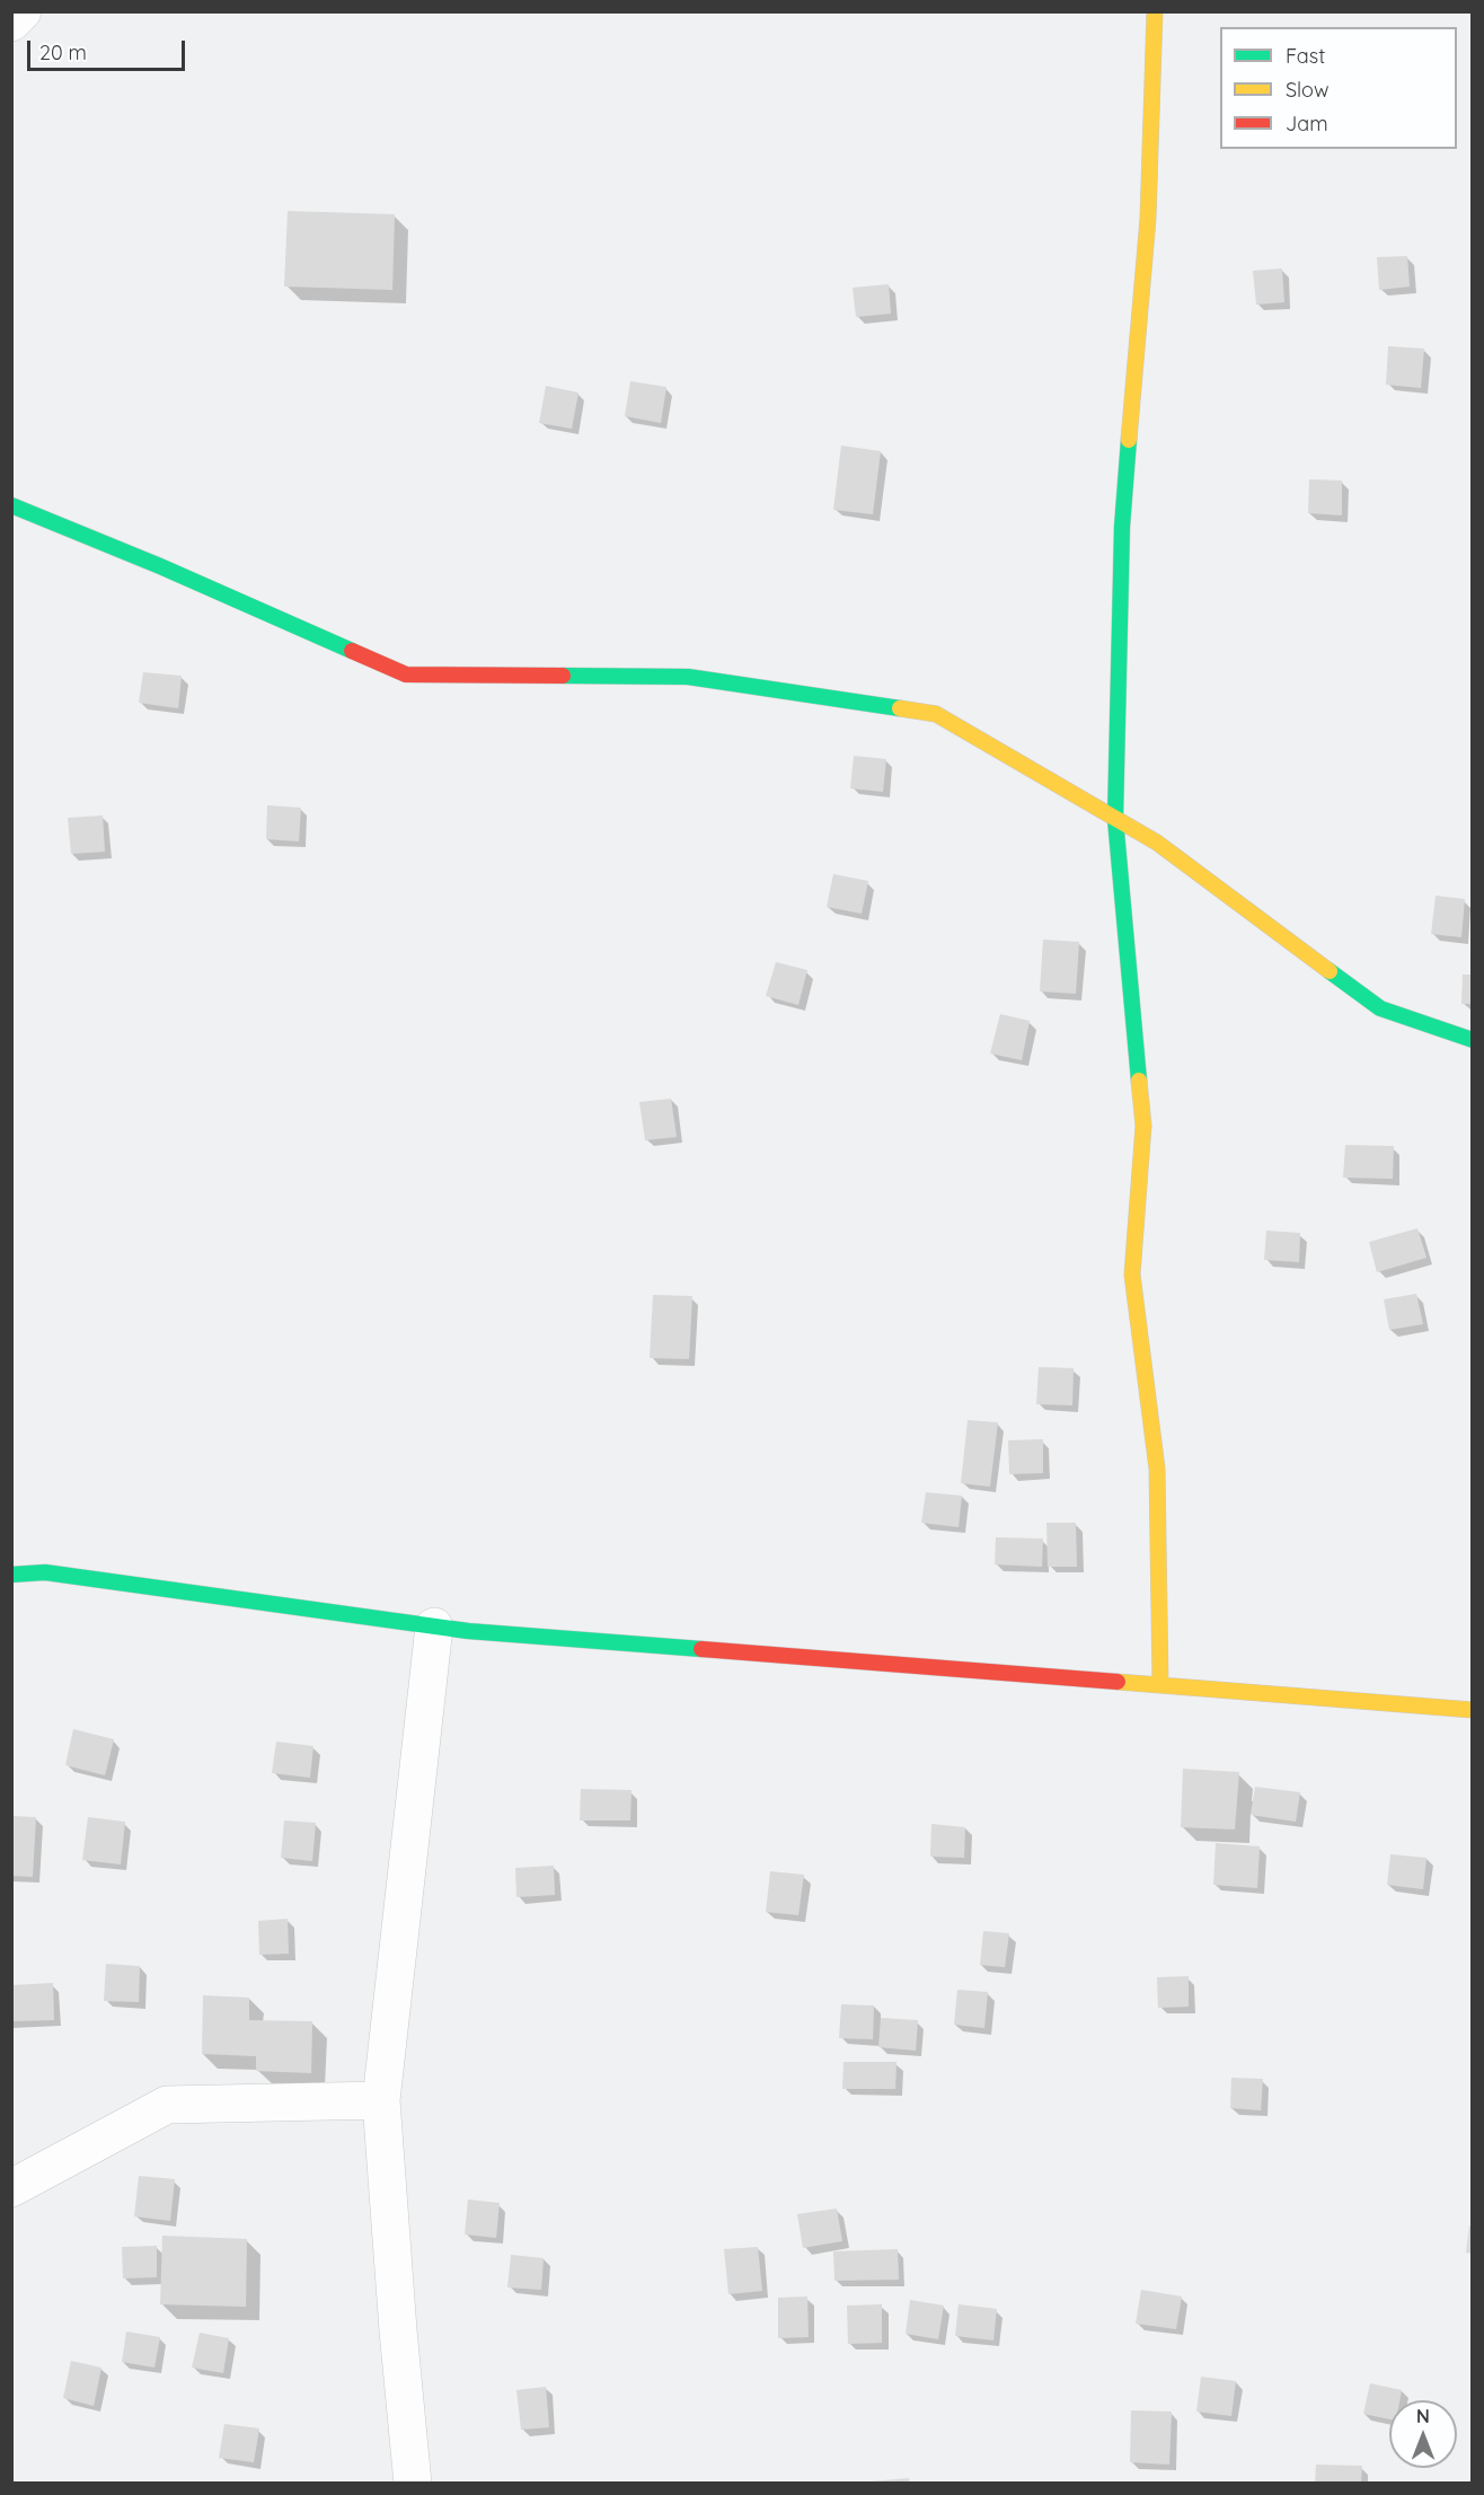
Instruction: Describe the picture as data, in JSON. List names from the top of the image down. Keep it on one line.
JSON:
{"legend":["Fast","Slow","Jam"],"scale_bar":"20 m","north":"top"}
